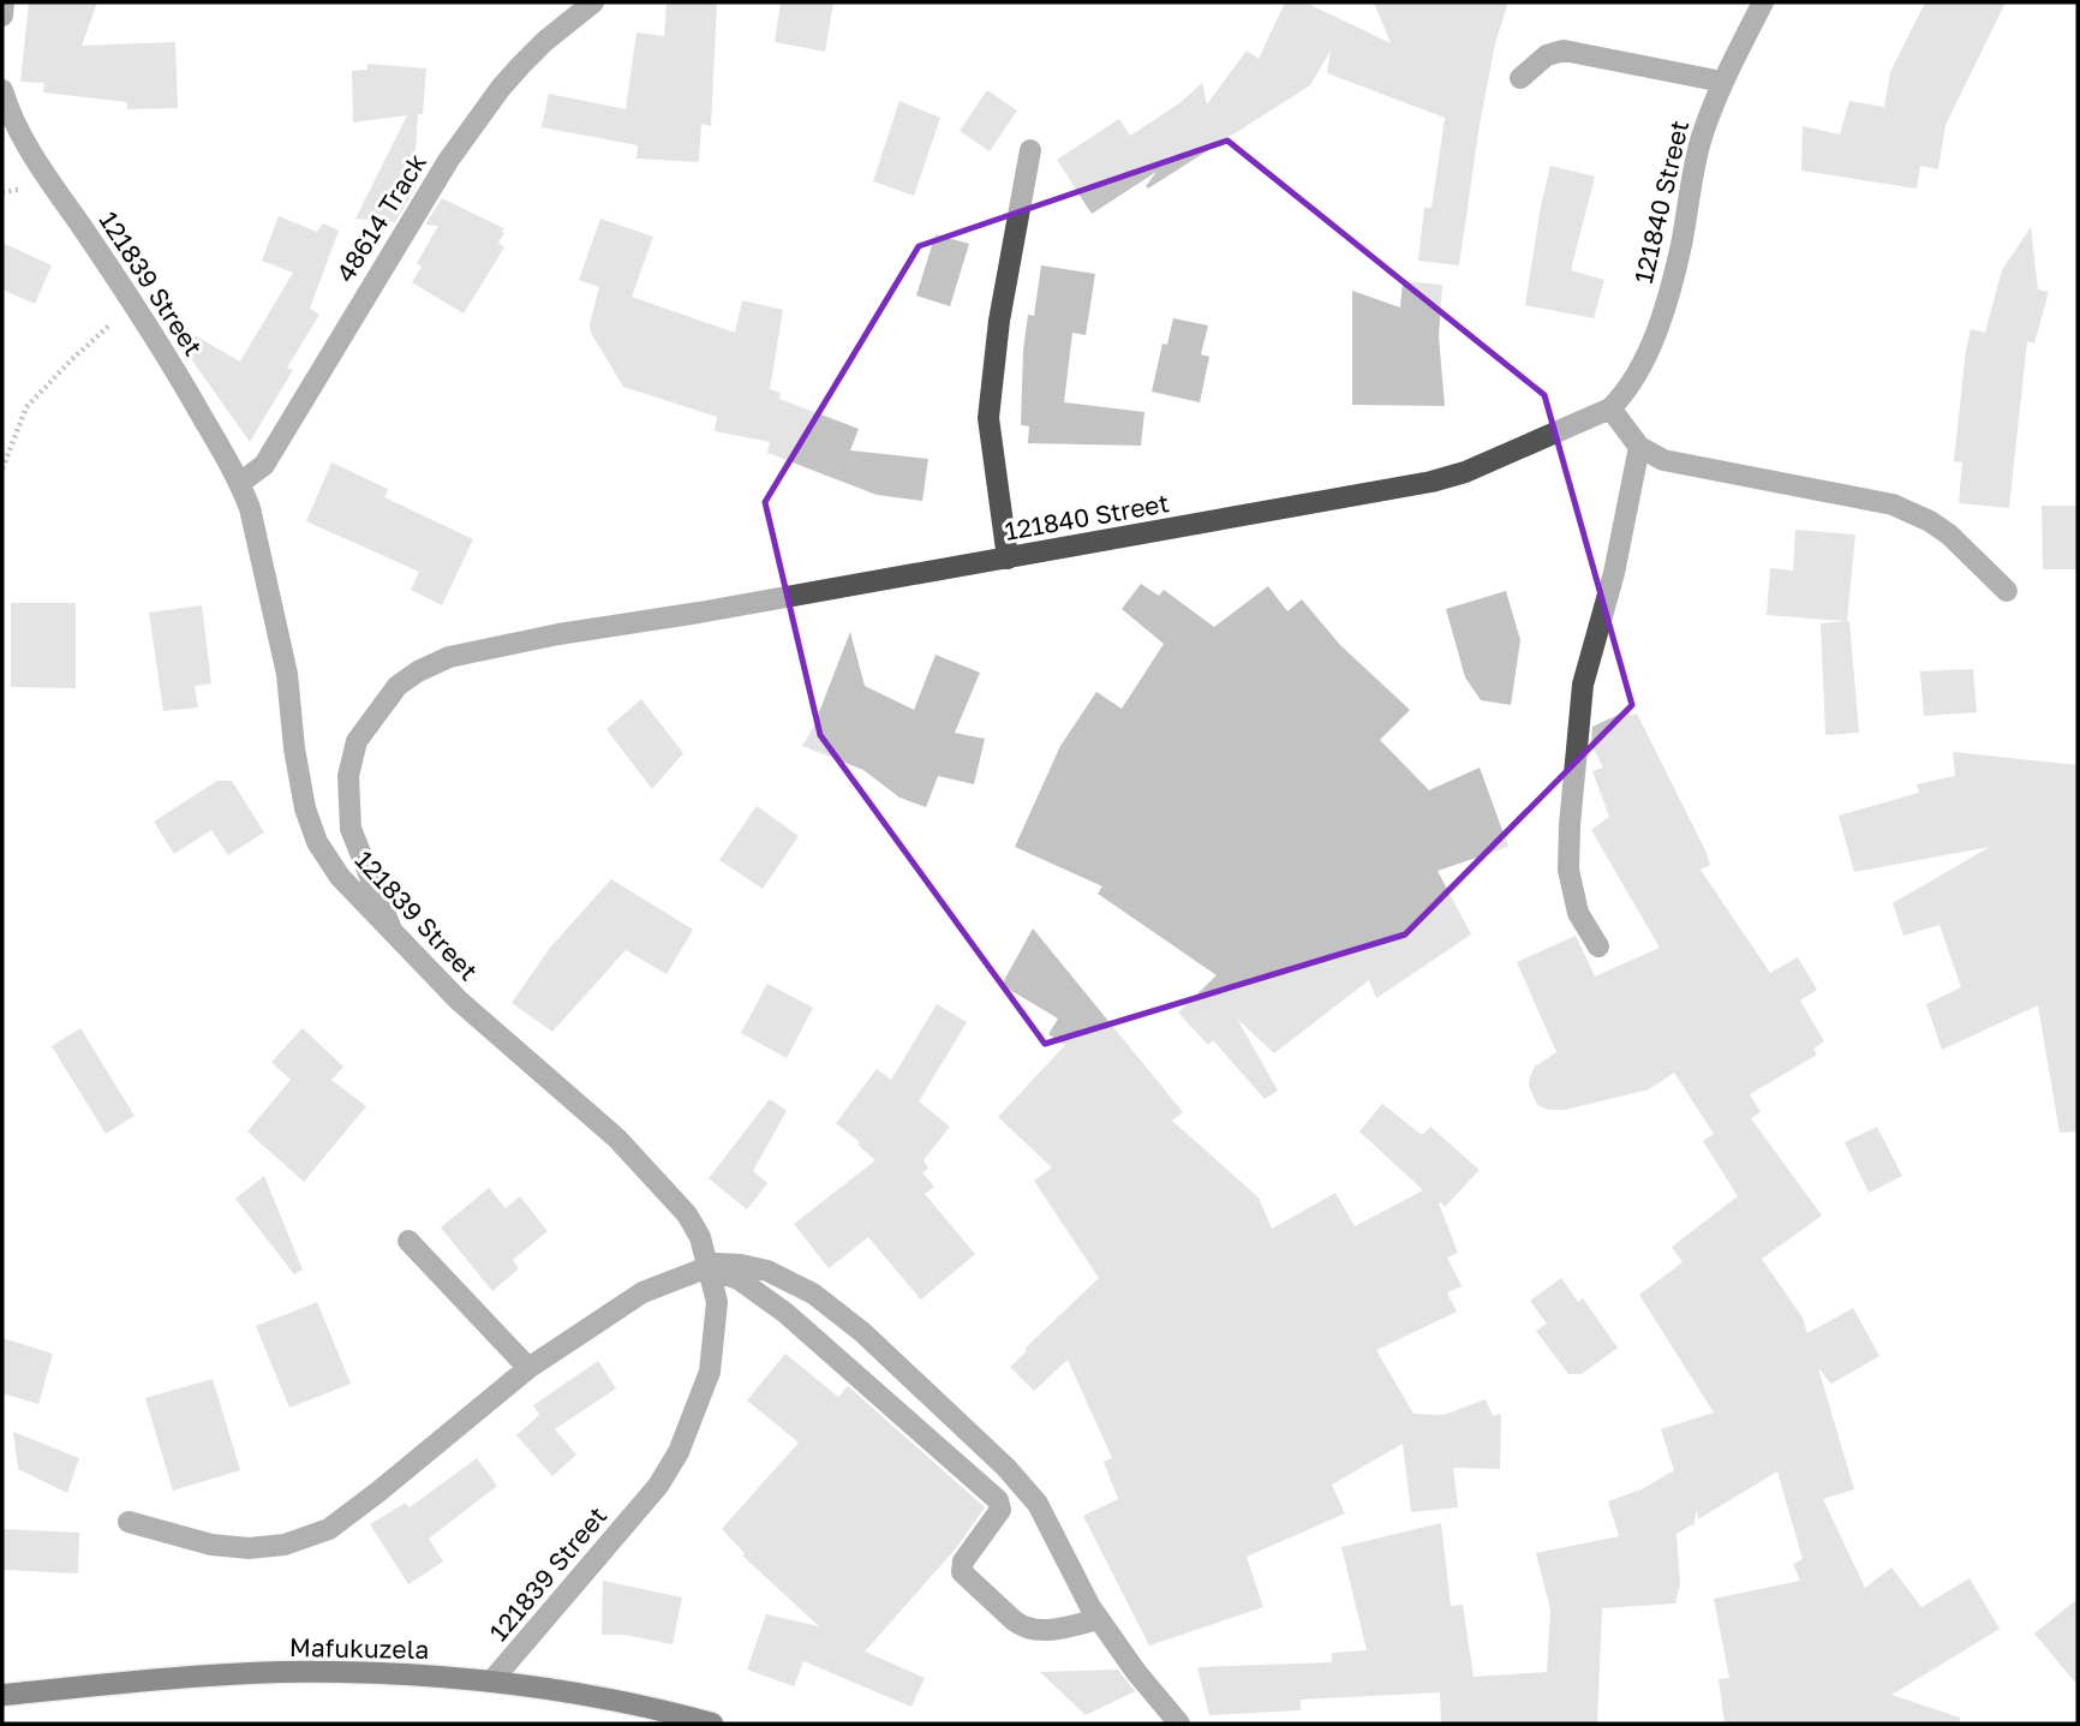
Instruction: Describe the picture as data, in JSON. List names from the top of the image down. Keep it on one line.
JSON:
{"streets":{"main road":["Mafukuzela"],"street":["121840 Street","48614 Track","121839 Street"]},"crossings":[["121840 Street","121839 Street"],["48614 Track","121839 Street"],["121839 Street","Mafukuzela"]]}
